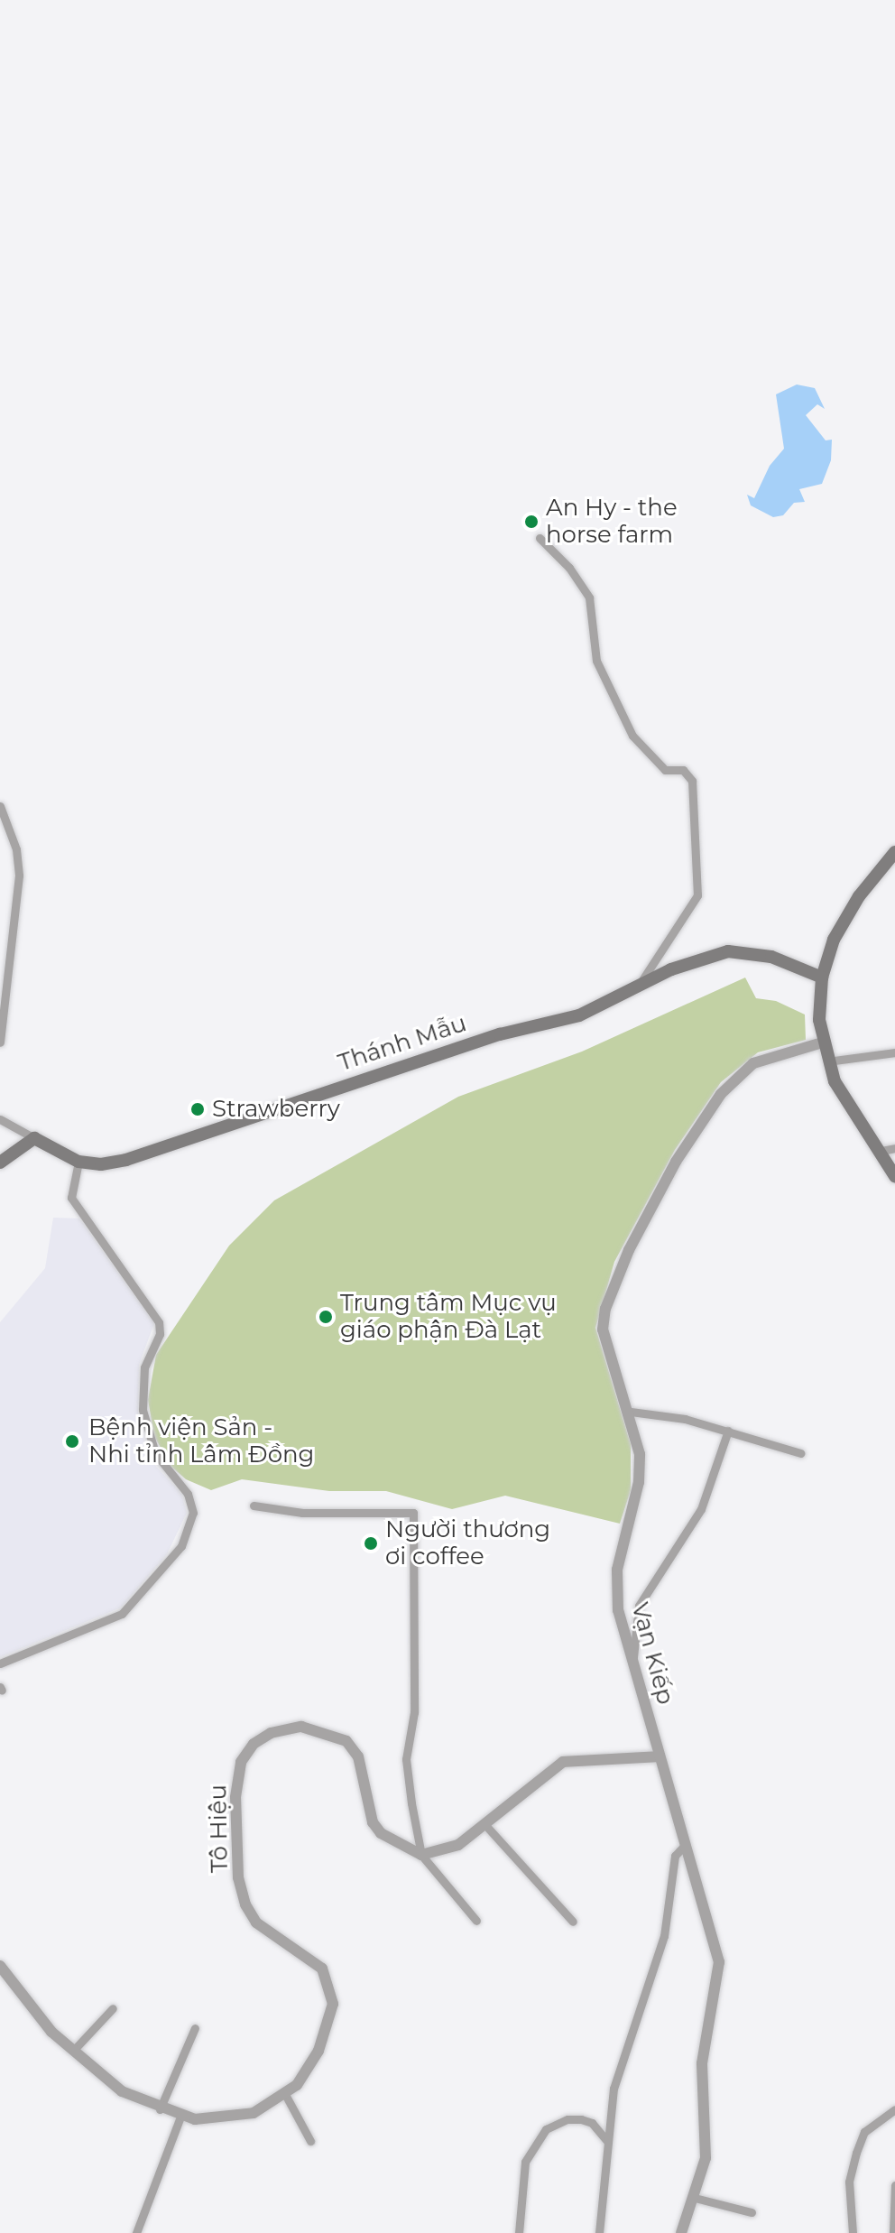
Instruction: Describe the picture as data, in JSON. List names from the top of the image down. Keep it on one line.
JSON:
{"streets":{"main road":["Thánh Mẫu"],"street":["Vạn Kiếp","Tô Hiệu"]},"places":["An Hy - the horse farm","Strawberry","Trung tâm Mục vụ giáo phận Đà Lạt","Bệnh viện Sản - Nhi tỉnh Lâm Đồng","Người thương ơi coffee"]}
